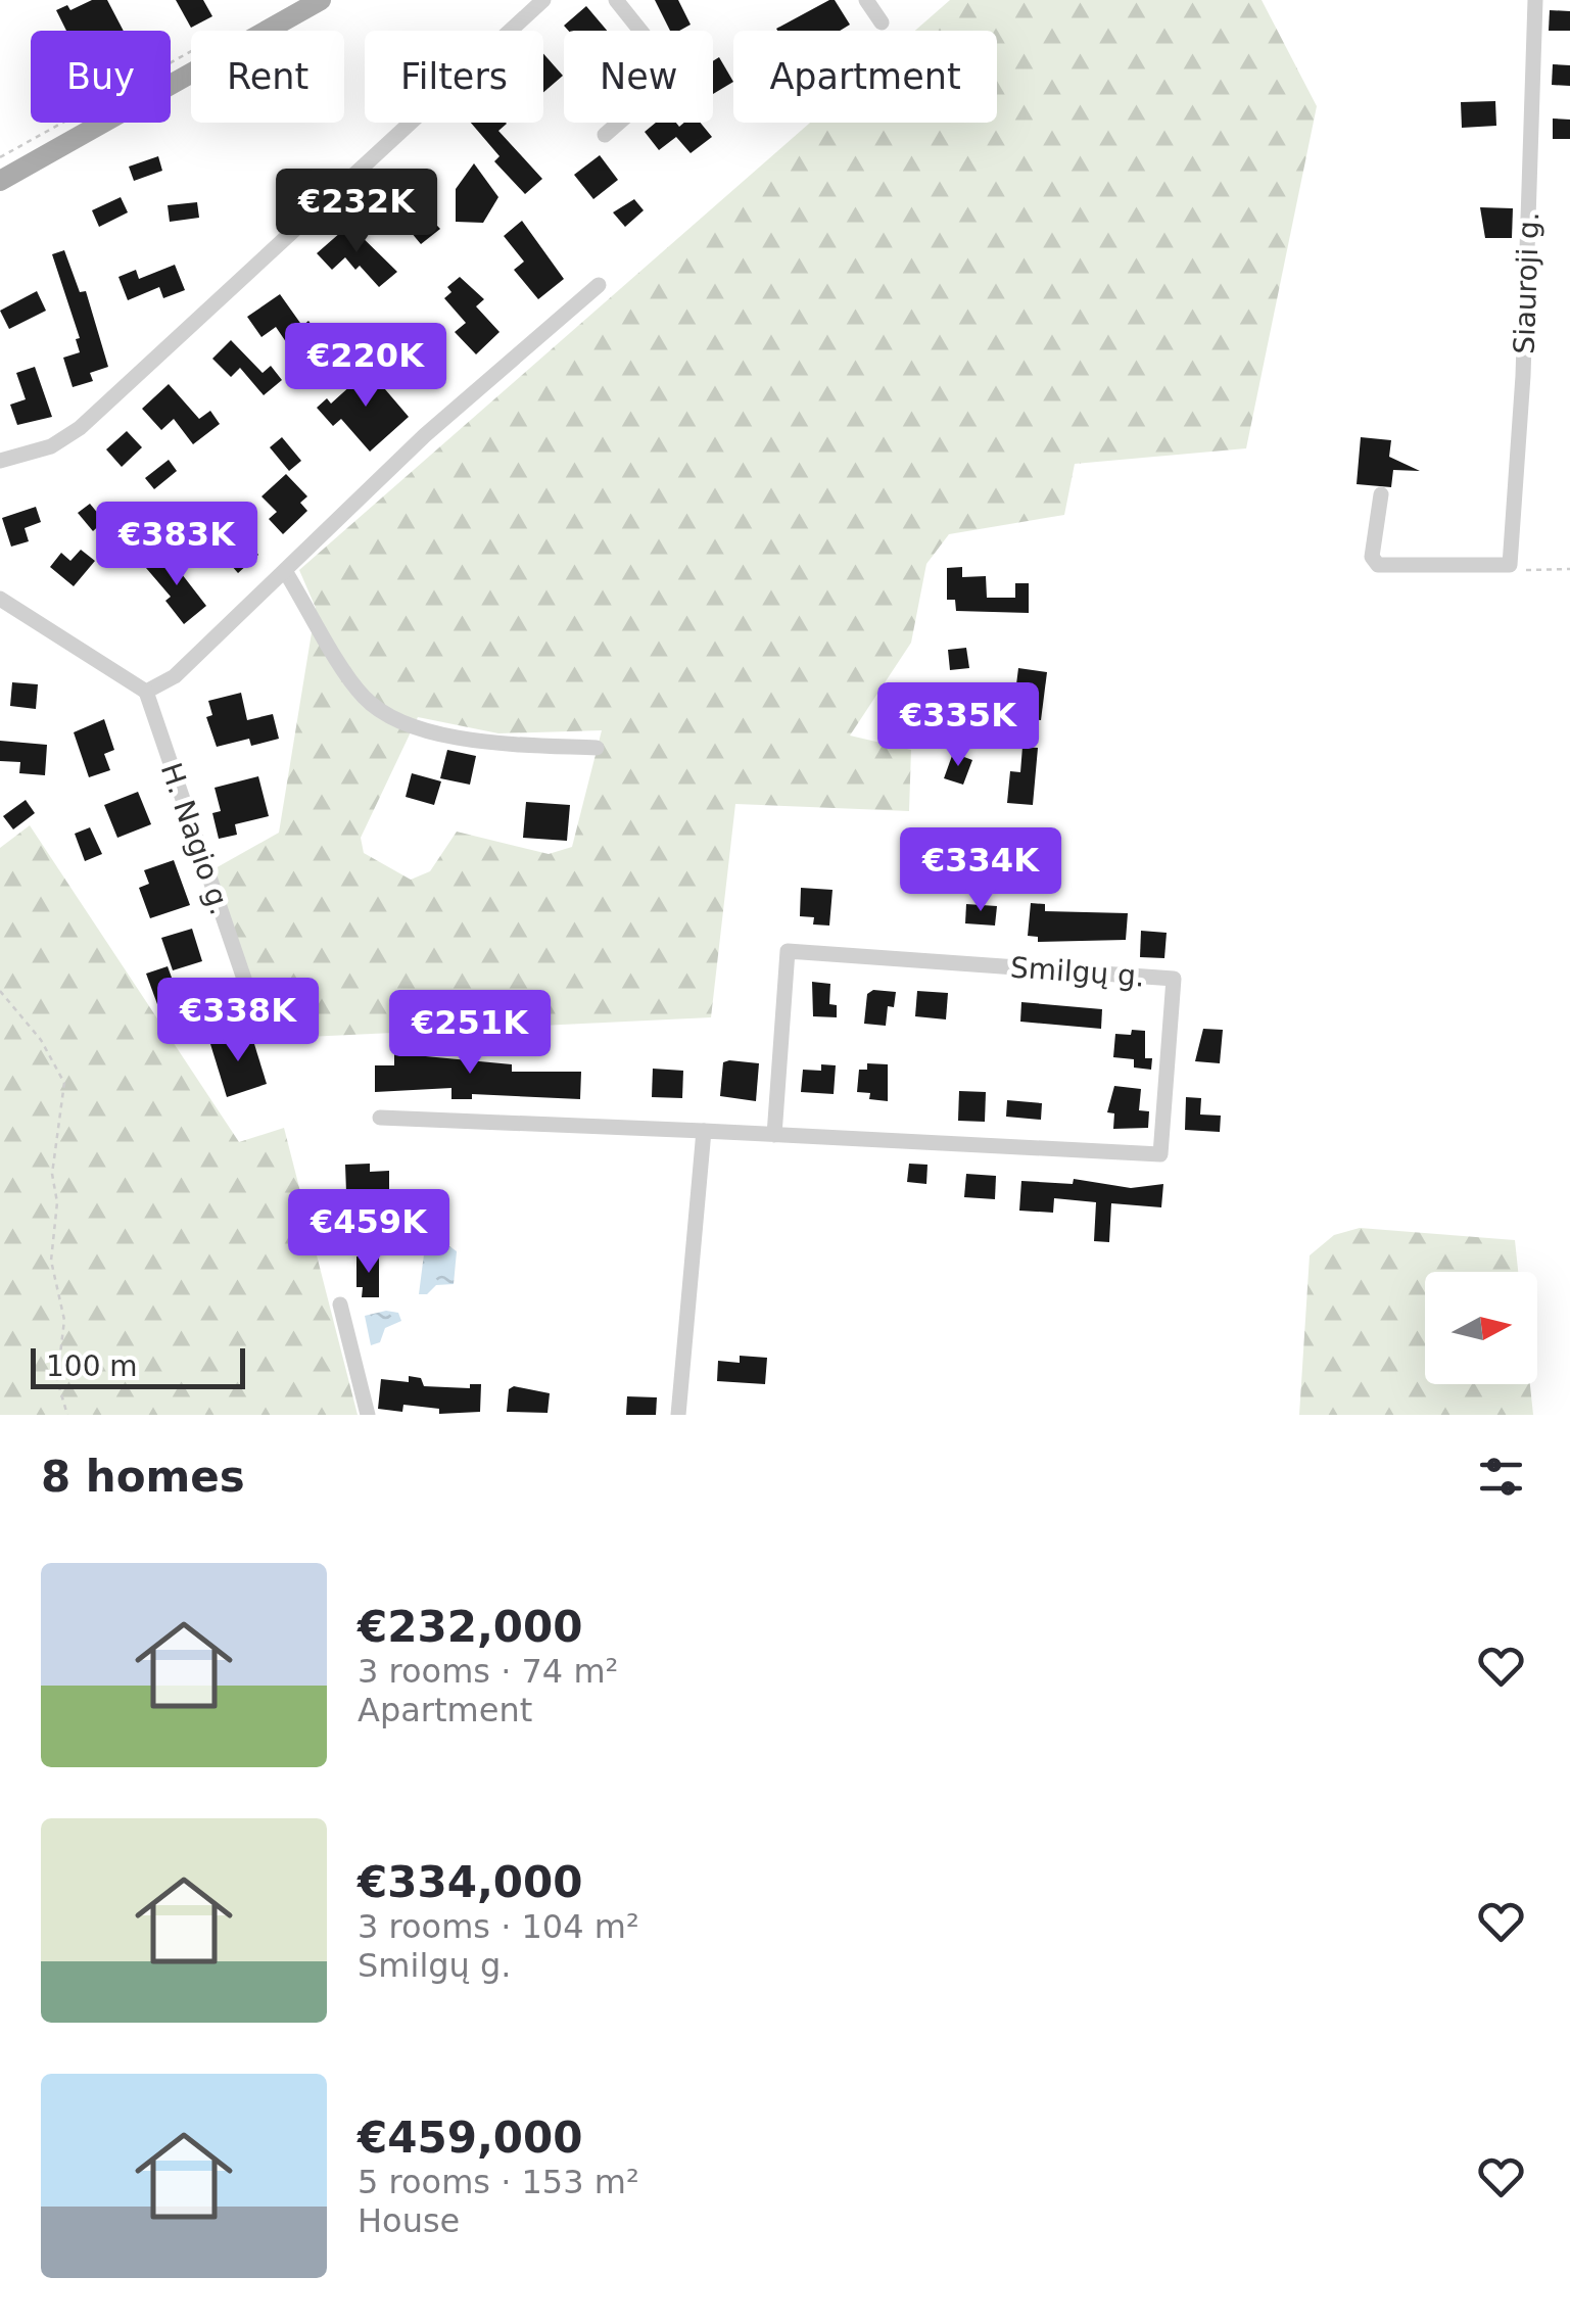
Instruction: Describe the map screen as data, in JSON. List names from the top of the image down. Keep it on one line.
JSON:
{"streets":{"street":["Siauroji g.","H. Nagio g.","Smilgų g."]},"scale_bar":"100 m","north":"right","page":{"chip":["Buy","Rent","Filters","New","Apartment"],"price":["€232K","€220K","€383K","€335K","€334K","€338K","€251K","€459K"],"scale":"100 m","heading":"8 homes","list":[{"name":"€232,000","note":"3 rooms · 74 m² · Apartment"},{"name":"€334,000","note":"3 rooms · 104 m² · Smilgų g."},{"name":"€459,000","note":"5 rooms · 153 m² · House"}]}}
